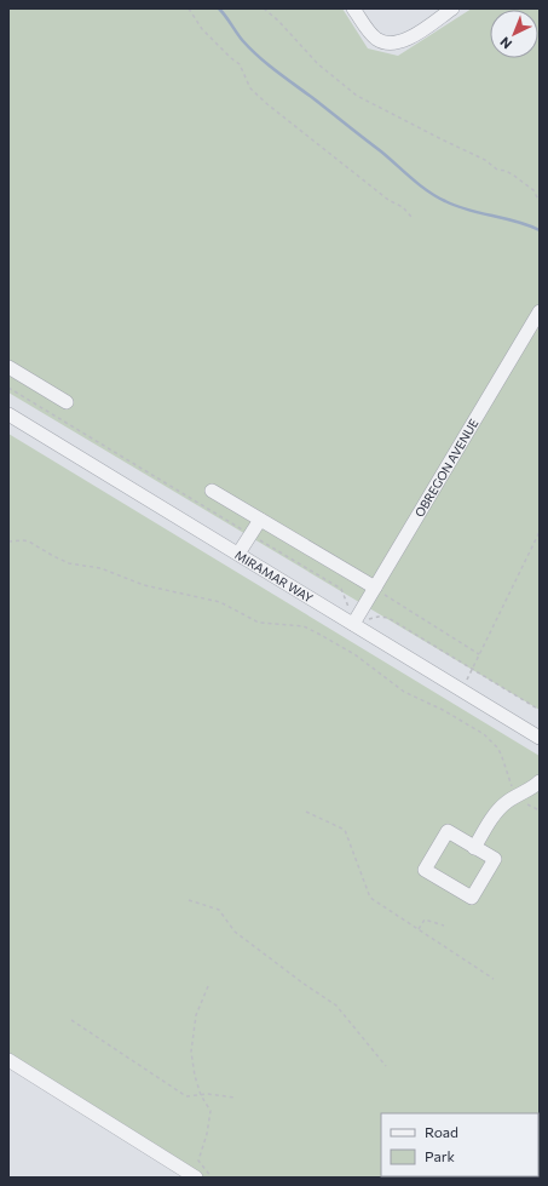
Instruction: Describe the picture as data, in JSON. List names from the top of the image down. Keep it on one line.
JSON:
{"streets":{"street":["OBREGON AVENUE","MIRAMAR WAY"]},"crossings":[["OBREGON AVENUE","MIRAMAR WAY"]],"legend":["Road","Park"],"north":"bottom left"}
